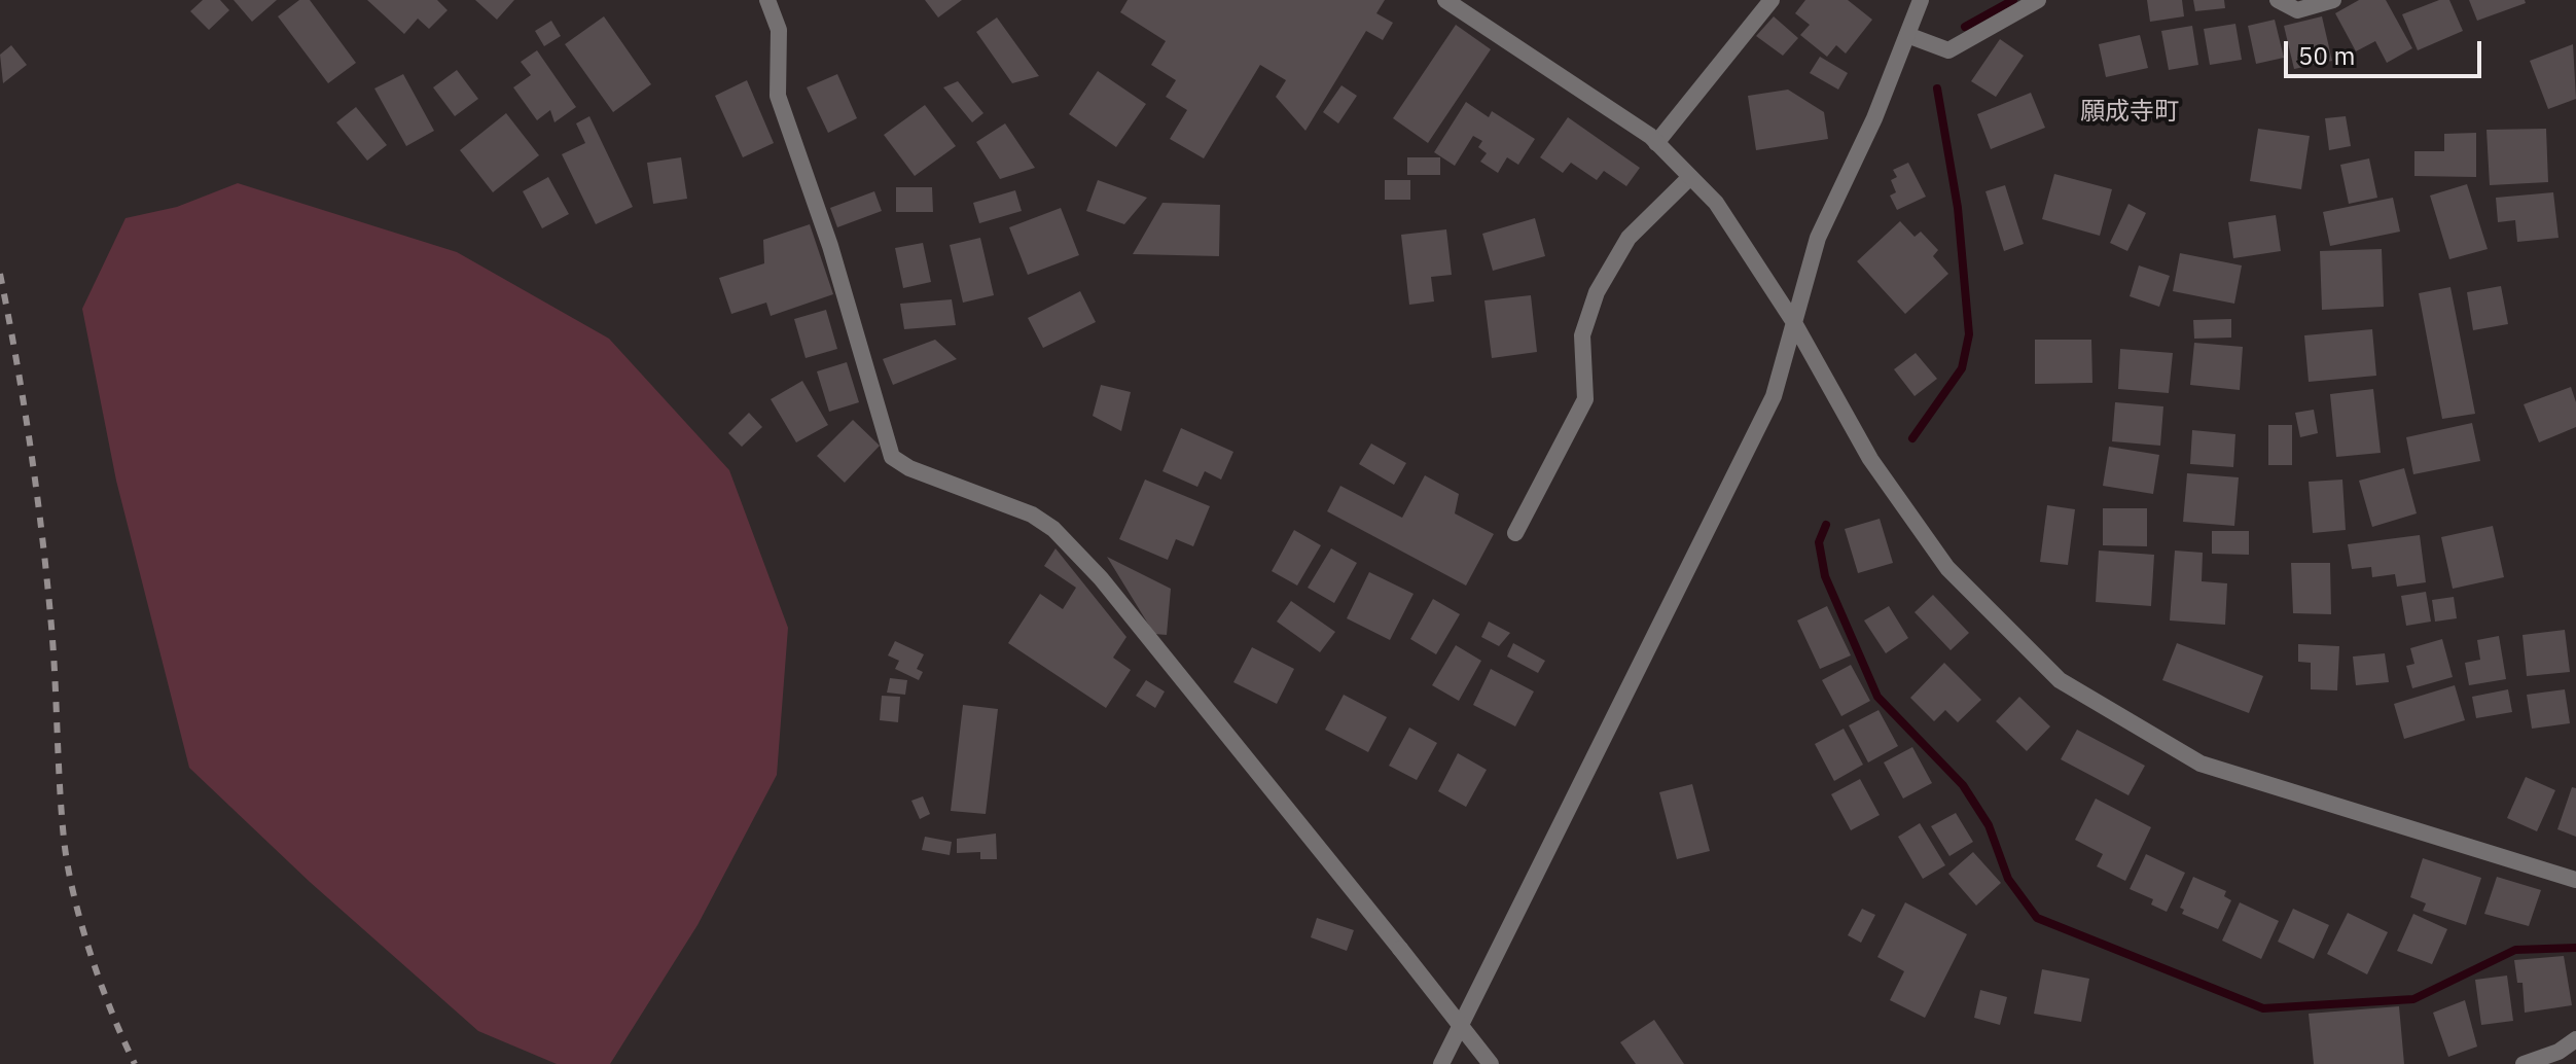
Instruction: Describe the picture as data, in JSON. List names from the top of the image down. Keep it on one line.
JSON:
{"districts":["願成寺町"],"scale_bar":"50 m"}
